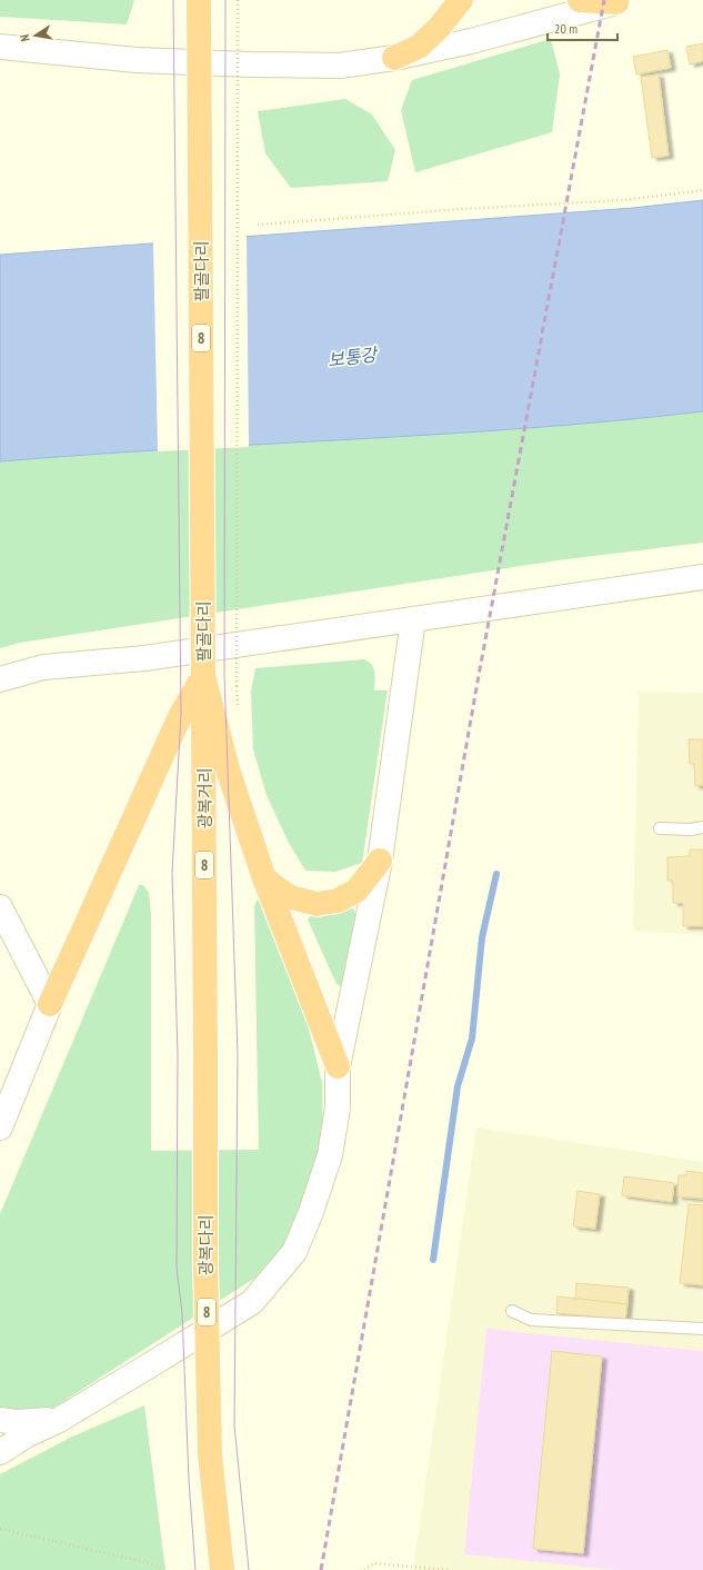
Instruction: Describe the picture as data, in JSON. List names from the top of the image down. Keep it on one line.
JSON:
{"streets":{"highway":["팔골다리","8","광복거리","광복다리"]},"crossings":[["팔골다리","광복거리"],["광복거리","광복다리"]],"water":["보통강"],"scale_bar":"20 m","north":"left"}
